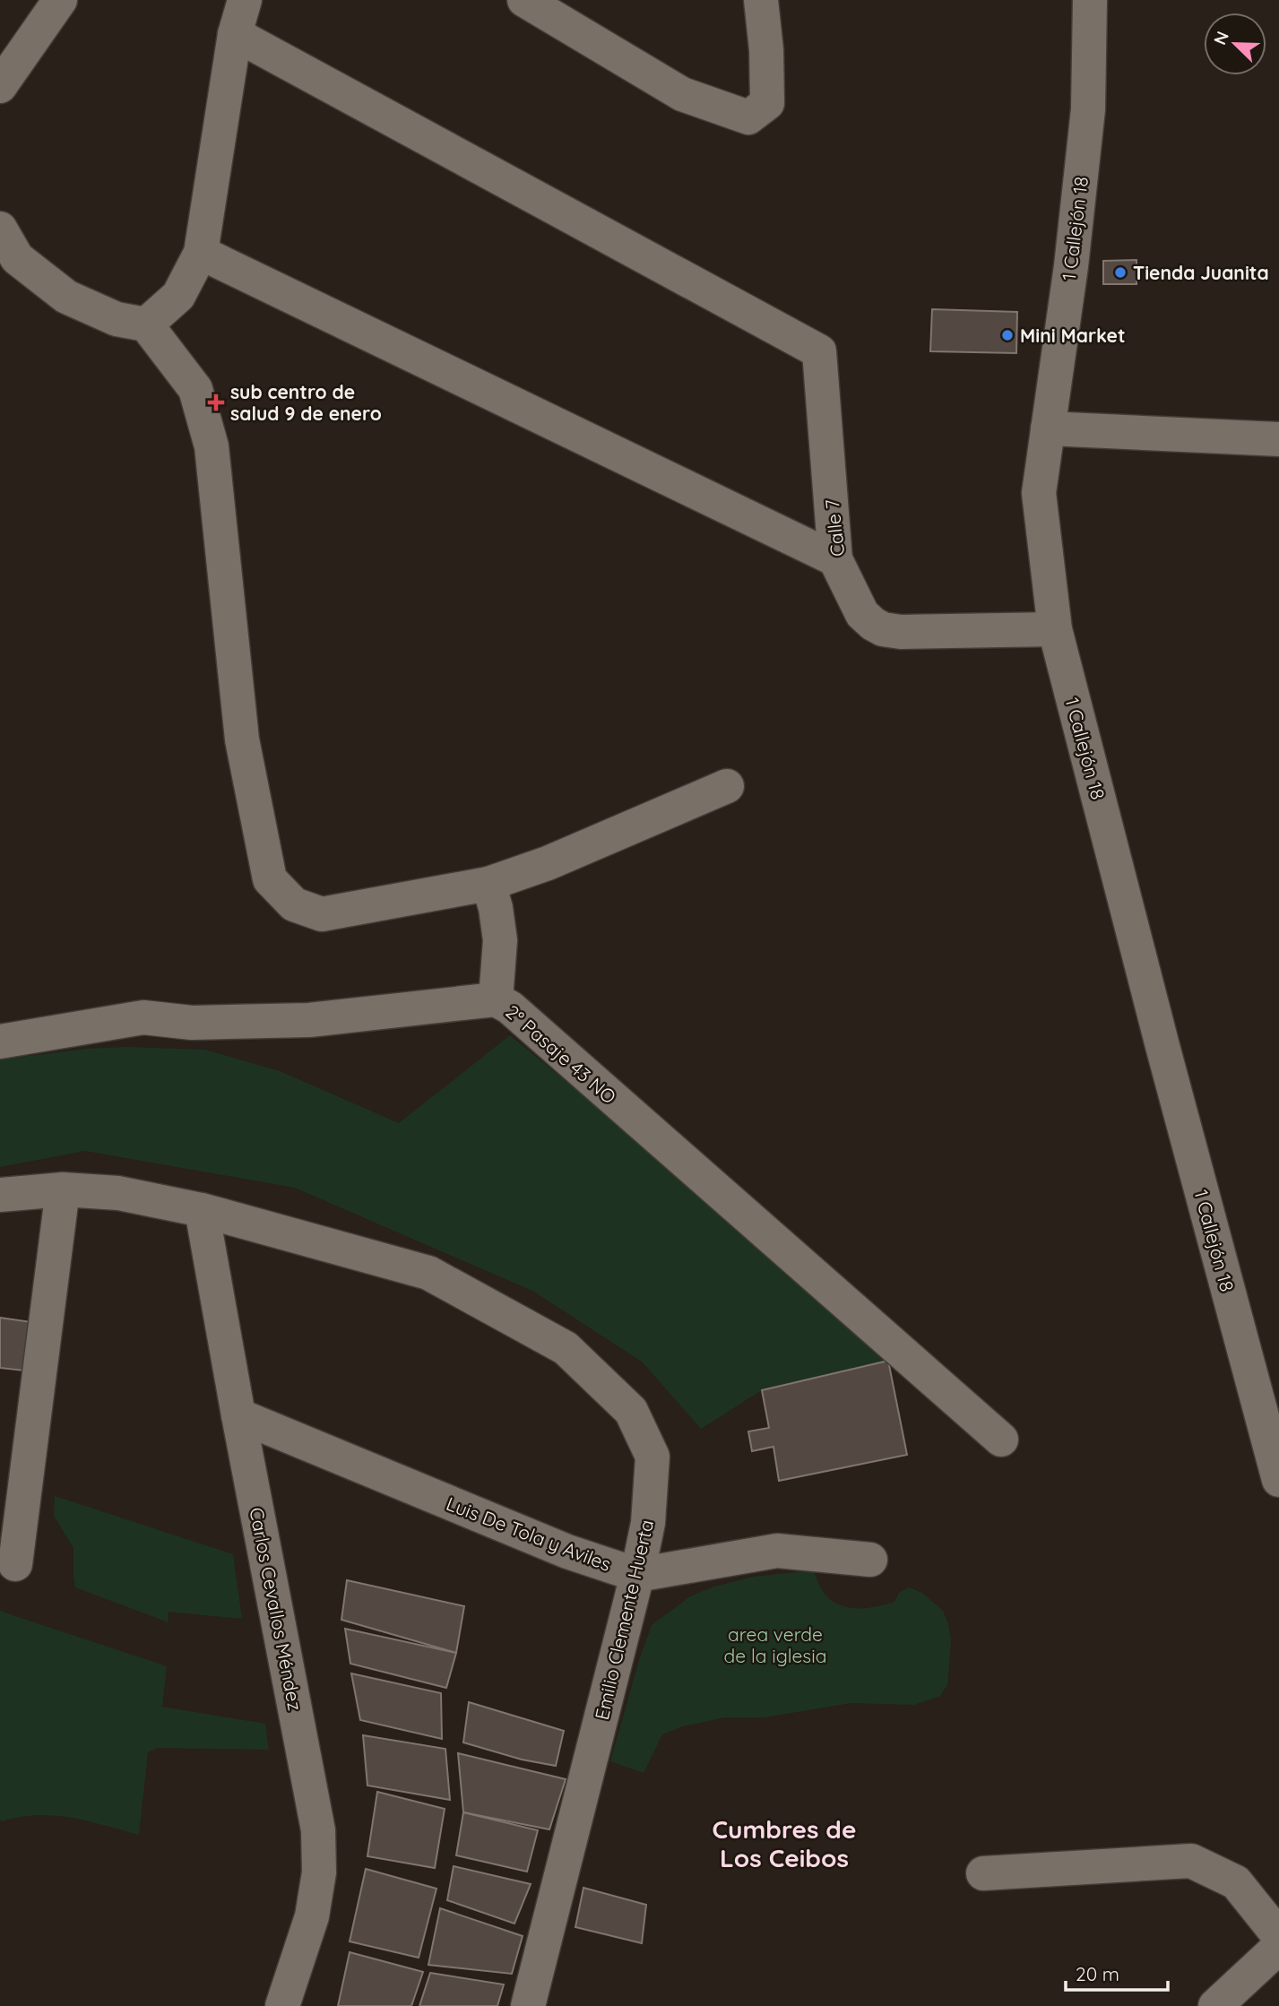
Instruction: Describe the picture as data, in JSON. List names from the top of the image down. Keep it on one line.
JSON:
{"streets":{"street":["1 Callejón 18","Calle 7","2° Pasaje 43 NO","Luis De Tola y Aviles","Carlos Cevallos Méndez","Emilio Clemente Huerta"]},"crossings":[["1 Callejón 18","Calle 7"],["Luis De Tola y Aviles","Carlos Cevallos Méndez"],["Luis De Tola y Aviles","Emilio Clemente Huerta"],["Carlos Cevallos Méndez","Emilio Clemente Huerta"]],"districts":["Cumbres de Los Ceibos"],"parks":["area verde de la iglesia"],"places":{"other":["Tienda Juanita","Mini Market"],"health":["sub centro de salud 9 de enero"]},"scale_bar":"20 m","north":"top left"}
